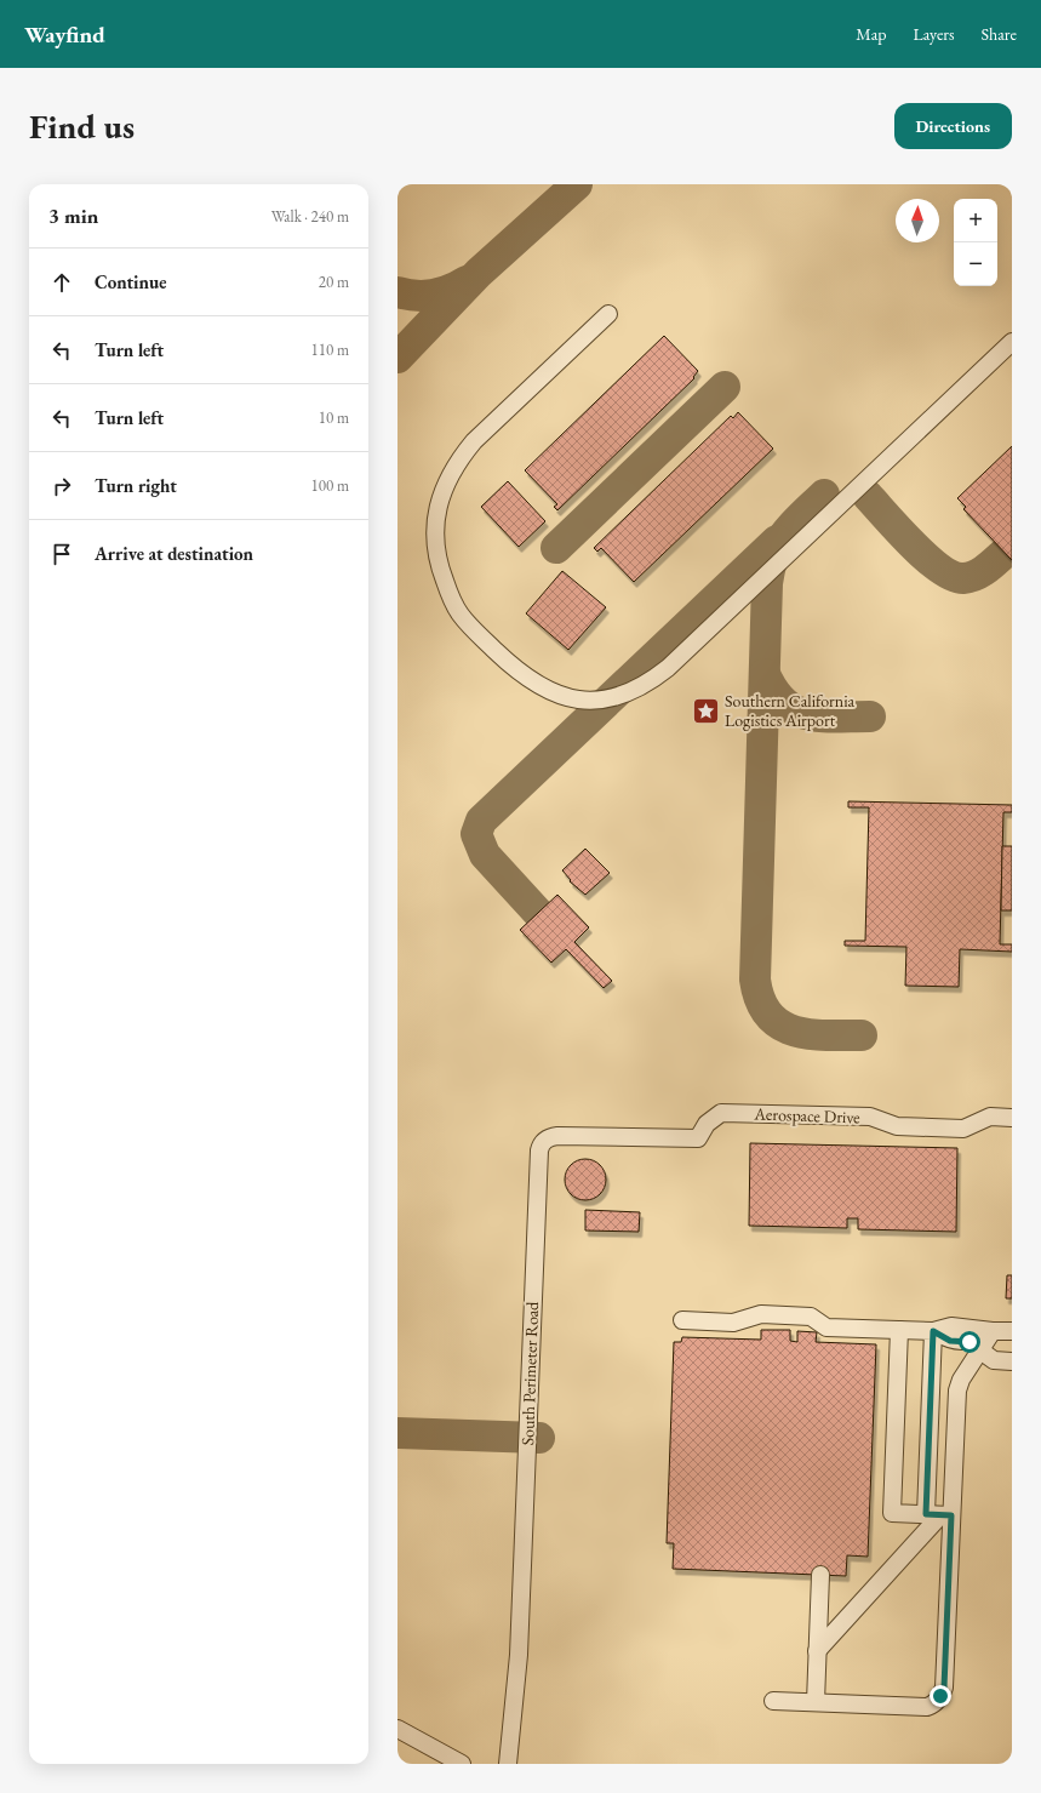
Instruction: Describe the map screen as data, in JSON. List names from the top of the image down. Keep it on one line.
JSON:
{"streets":{"street":["Aerospace Drive","South Perimeter Road"]},"crossings":[["Aerospace Drive","South Perimeter Road"]],"places":{"place":["Southern California Logistics Airport"]},"north":"top","page":{"header":"Wayfind","nav":["Map","Layers","Share"],"buttons":"Directions","title":"Find us","heading":["3 min","Walk · 240 m"],"map_buttons":["+","−"],"list":[["Continue","20 m"],["Turn left","110 m"],["Turn left","10 m"],["Turn right","100 m"],"Arrive at destination"]}}
